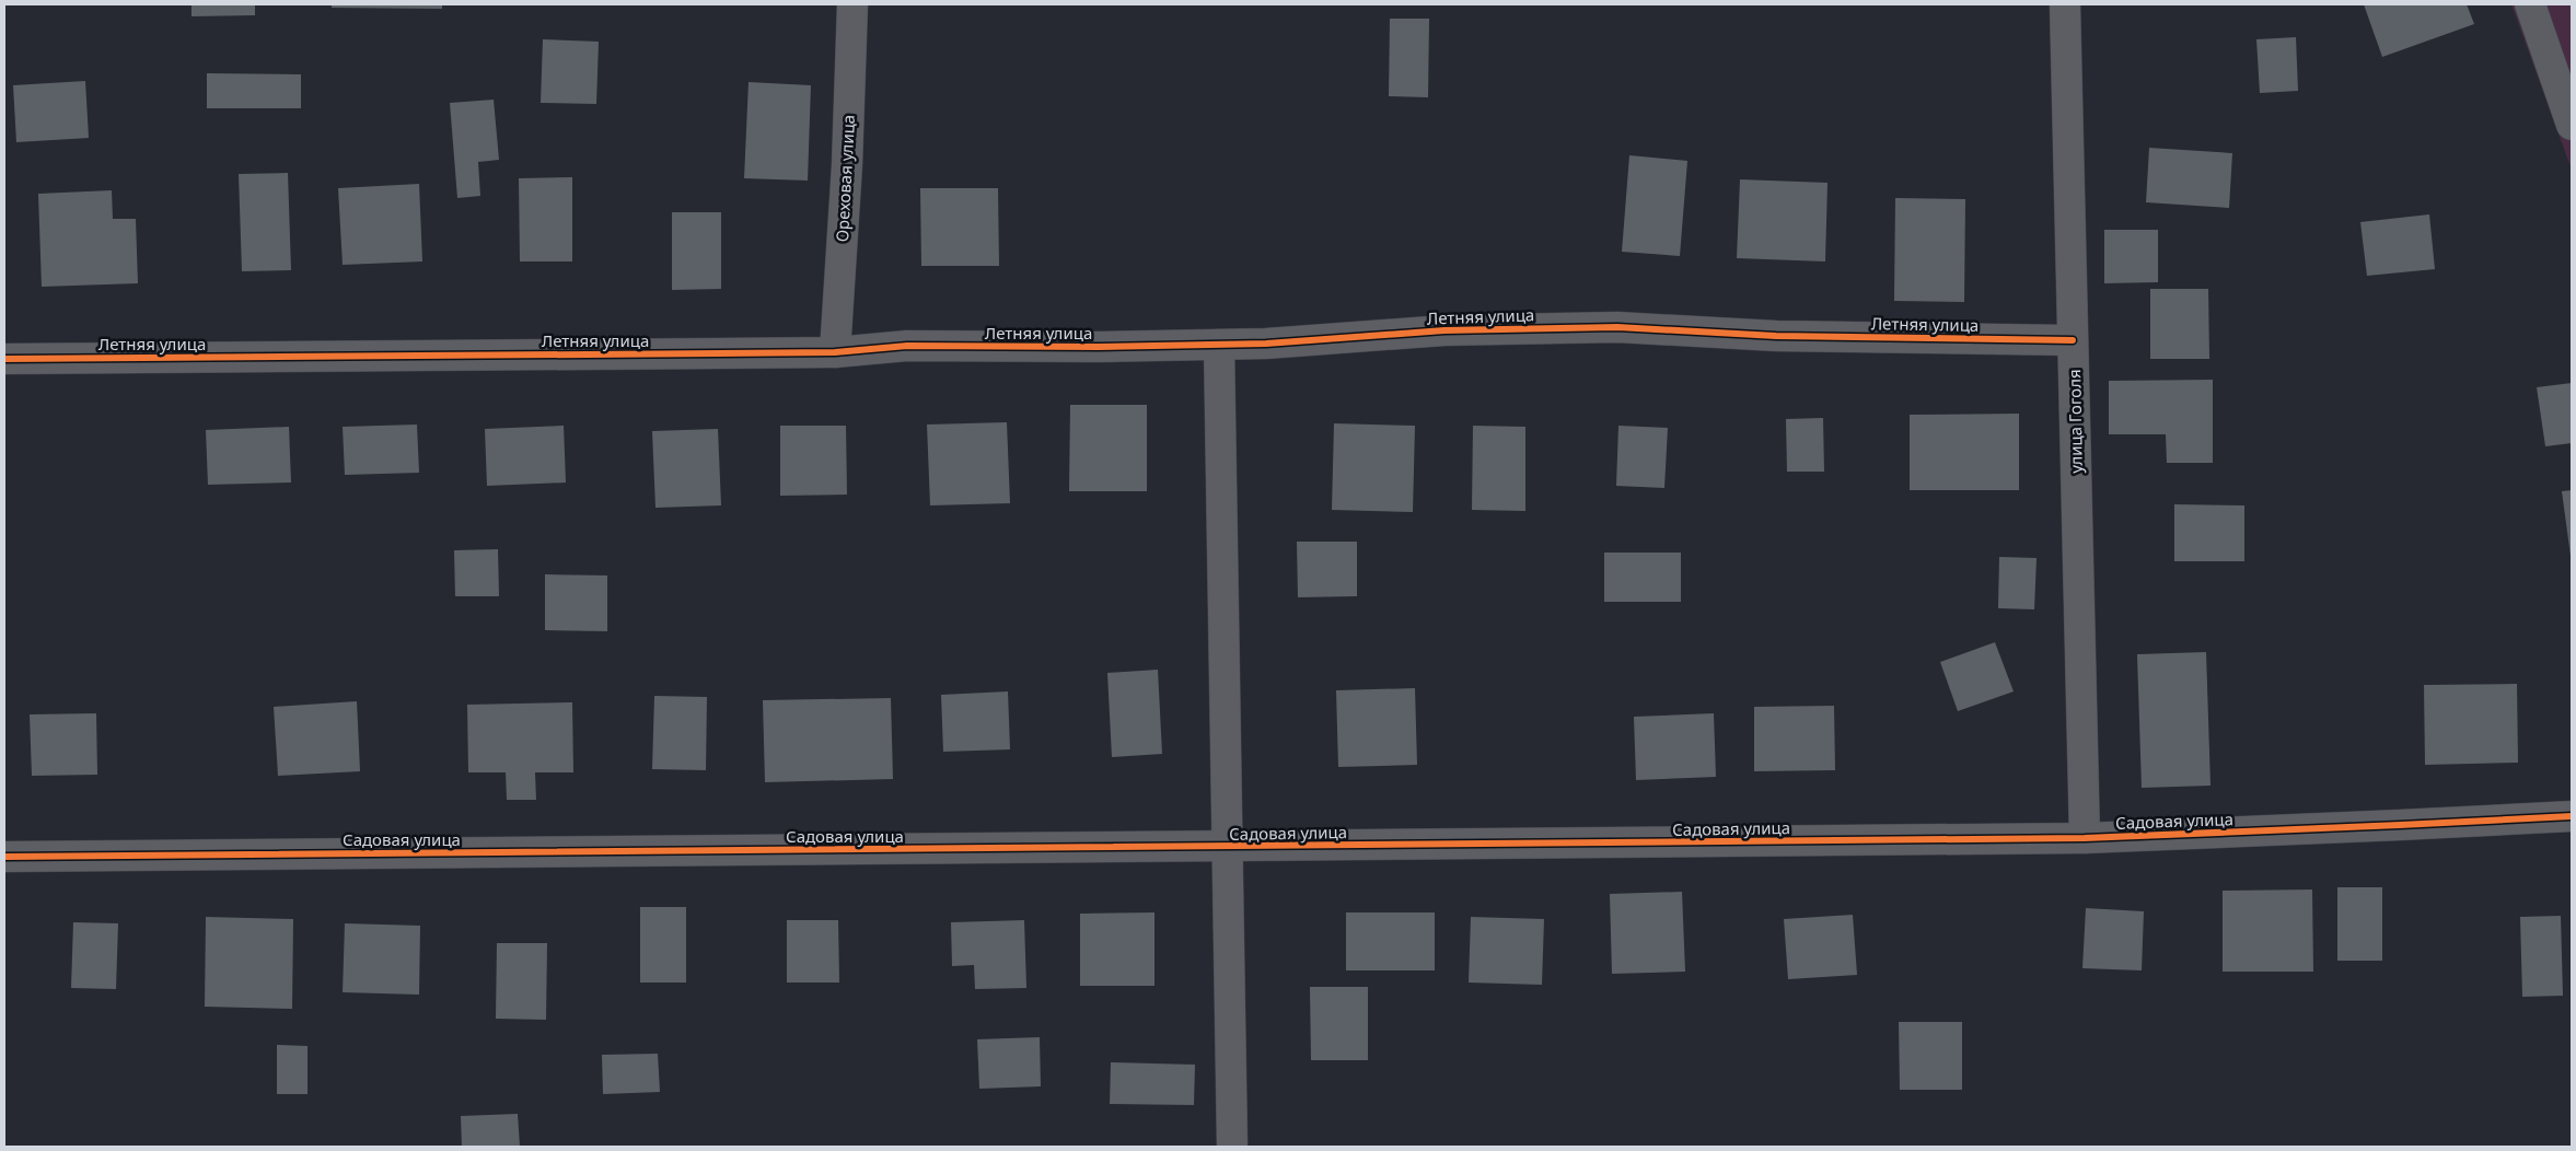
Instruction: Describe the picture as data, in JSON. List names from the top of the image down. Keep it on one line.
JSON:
{"streets":{"street":["Ореховая улица","Летняя улица","улица Гоголя","Садовая улица"]},"crossings":[["Ореховая улица","Летняя улица"],["Летняя улица","улица Гоголя"],["улица Гоголя","Садовая улица"]]}
